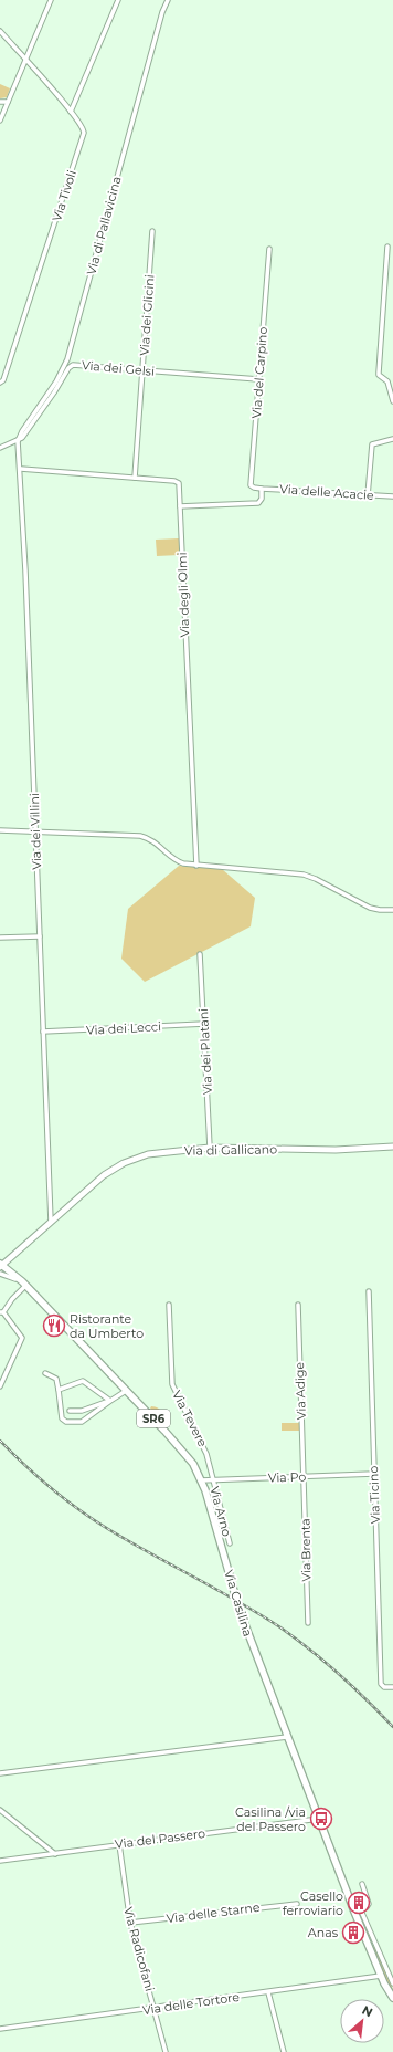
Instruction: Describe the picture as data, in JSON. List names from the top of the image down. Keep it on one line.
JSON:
{"streets":{"main road":["SR6","Via Casilina"],"street":["Via Tivoli","Via di Pallavicina","Via dei Glicini","Via dei Gelsi","Via del Carpino","Via delle Acacie","Via degli Olmi","Via dei Villini","Via dei Lecci","Via dei Platani","Via di Gallicano","Via Adige","Via Tevere","Via Po","Via Ticino","Via Arno","Via Brenta","Via del Passero","Via delle Starne","Via Radicofani","Via delle Tortore"]},"crossings":[["Via di Pallavicina","Via dei Gelsi"],["Via di Pallavicina","Via dei Villini"],["Via dei Glicini","Via dei Gelsi"],["Via dei Glicini","Via degli Olmi"],["Via dei Gelsi","Via del Carpino"],["Via dei Gelsi","Via dei Villini"],["Via del Carpino","Via delle Acacie"],["Via degli Olmi","Via dei Villini"],["Via dei Villini","Via dei Lecci"],["Via dei Villini","Via di Gallicano"],["Via dei Lecci","Via dei Platani"],["Via dei Platani","Via di Gallicano"],["Via di Gallicano","Via Casilina"],["Via Adige","Via Po"],["Via Adige","Via Brenta"],["Via Tevere","Via Po"],["Via Tevere","Via Arno"],["Via Po","Via Ticino"],["Via Po","Via Arno"],["Via Po","Via Brenta"],["Via Po","Via Casilina"],["Via Casilina","Via del Passero"],["Via Casilina","Via delle Tortore"],["Via del Passero","Via Radicofani"],["Via delle Starne","Via Radicofani"],["Via Radicofani","Via delle Tortore"]],"places":{"restaurant":["Ristorante da Umberto"],"bus stop":["Casilina /via del Passero"],"building":["Casello ferroviario","Anas"]},"north":"top right"}
